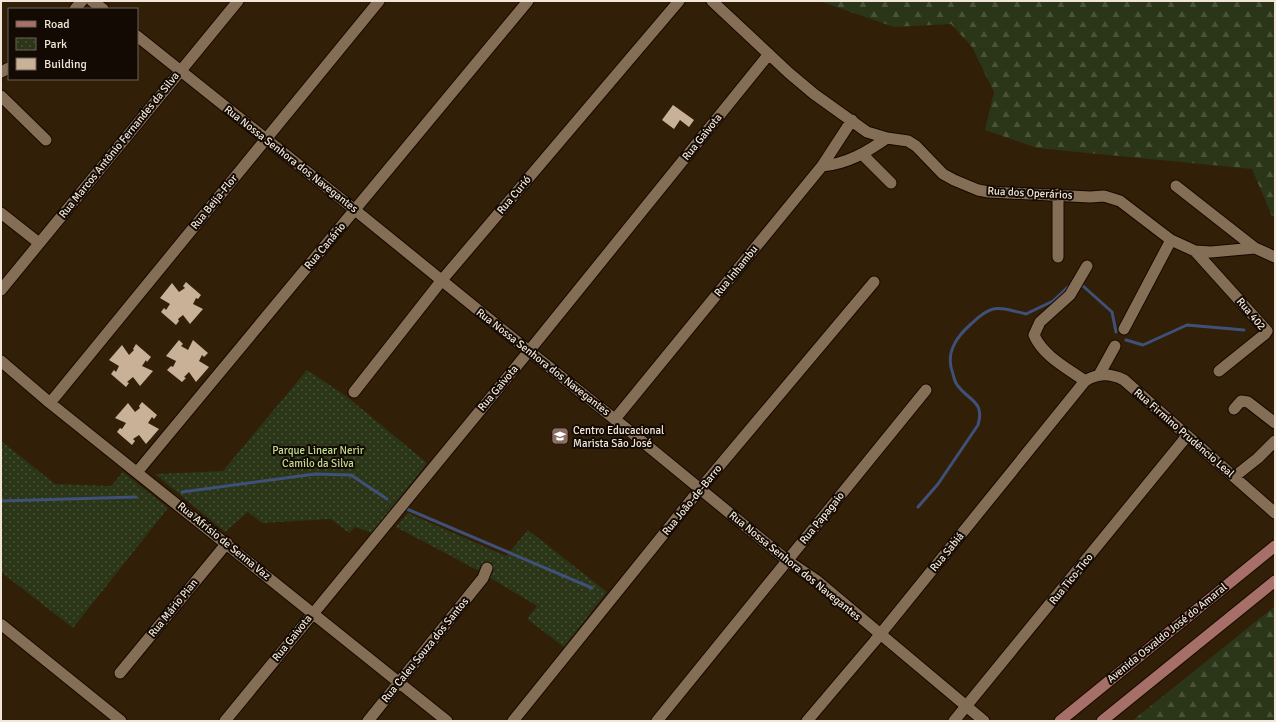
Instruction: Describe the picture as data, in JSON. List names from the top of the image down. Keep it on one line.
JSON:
{"streets":{"main road":["Avenida Osvaldo José do Amaral"],"street":["Rua Gaivota","Rua Marcos Antônio Fernandes da Silva","Rua Nossa Senhora dos Navegantes","Rua dos Operários","Rua Curió","Rua Beija-Flor","Rua Canário","Rua Inhambu","Rua 402","Rua Firmino Prudêncio Leal","Rua João-de-Barro","Rua Papagaio","Rua Afrísio de Senna Vaz","Rua Sabiá","Rua Tico-Tico","Rua Mário Pian","Rua Caleu Souza dos Santos"]},"crossings":[["Rua Gaivota","Rua Nossa Senhora dos Navegantes"],["Rua Gaivota","Rua dos Operários"],["Rua Gaivota","Rua Afrísio de Senna Vaz"],["Rua Marcos Antônio Fernandes da Silva","Rua Nossa Senhora dos Navegantes"],["Rua Nossa Senhora dos Navegantes","Rua Curió"],["Rua Nossa Senhora dos Navegantes","Rua Beija-Flor"],["Rua Nossa Senhora dos Navegantes","Rua Canário"],["Rua Nossa Senhora dos Navegantes","Rua Inhambu"],["Rua Nossa Senhora dos Navegantes","Rua João-de-Barro"],["Rua Nossa Senhora dos Navegantes","Rua Papagaio"],["Rua Nossa Senhora dos Navegantes","Rua Sabiá"],["Rua Nossa Senhora dos Navegantes","Rua Tico-Tico"],["Rua dos Operários","Rua Inhambu"],["Rua dos Operários","Rua 402"],["Rua Beija-Flor","Rua Afrísio de Senna Vaz"],["Rua Canário","Rua Afrísio de Senna Vaz"],["Rua Firmino Prudêncio Leal","Rua Sabiá"],["Rua Firmino Prudêncio Leal","Rua Tico-Tico"],["Rua Afrísio de Senna Vaz","Rua Mário Pian"],["Rua Afrísio de Senna Vaz","Rua Caleu Souza dos Santos"]],"parks":["Parque Linear Nerir Camilo da Silva"],"places":{"school or university":["Centro Educacional Marista São José"]},"legend":["Road","Park","Building"]}
